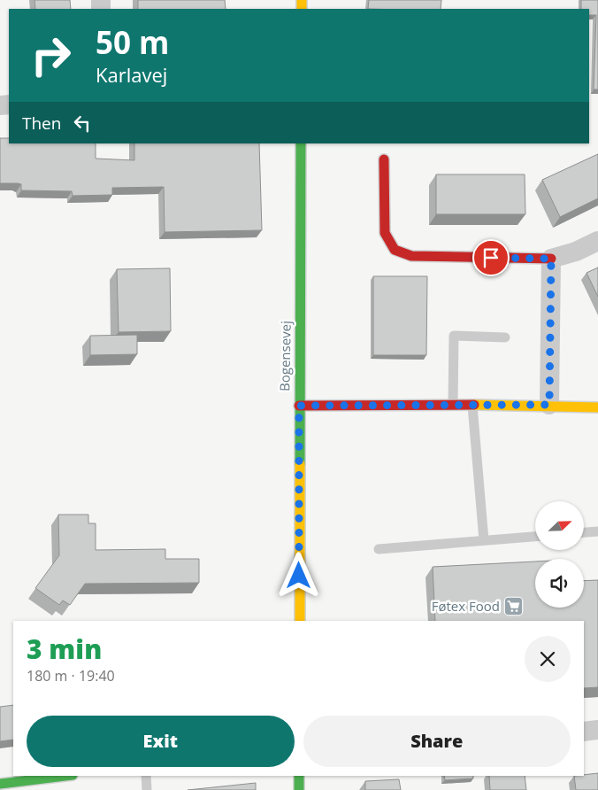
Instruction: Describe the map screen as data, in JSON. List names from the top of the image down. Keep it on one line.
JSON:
{"streets":{"street":["Bogensevej"]},"places":{"supermarket":["Føtex Food"]},"north":"top right","page":{"turn":["50 m","Karlavej"],"then":"Then","heading":["3 min","180 m · 19:40"],"buttons":["Exit","Share"]}}
